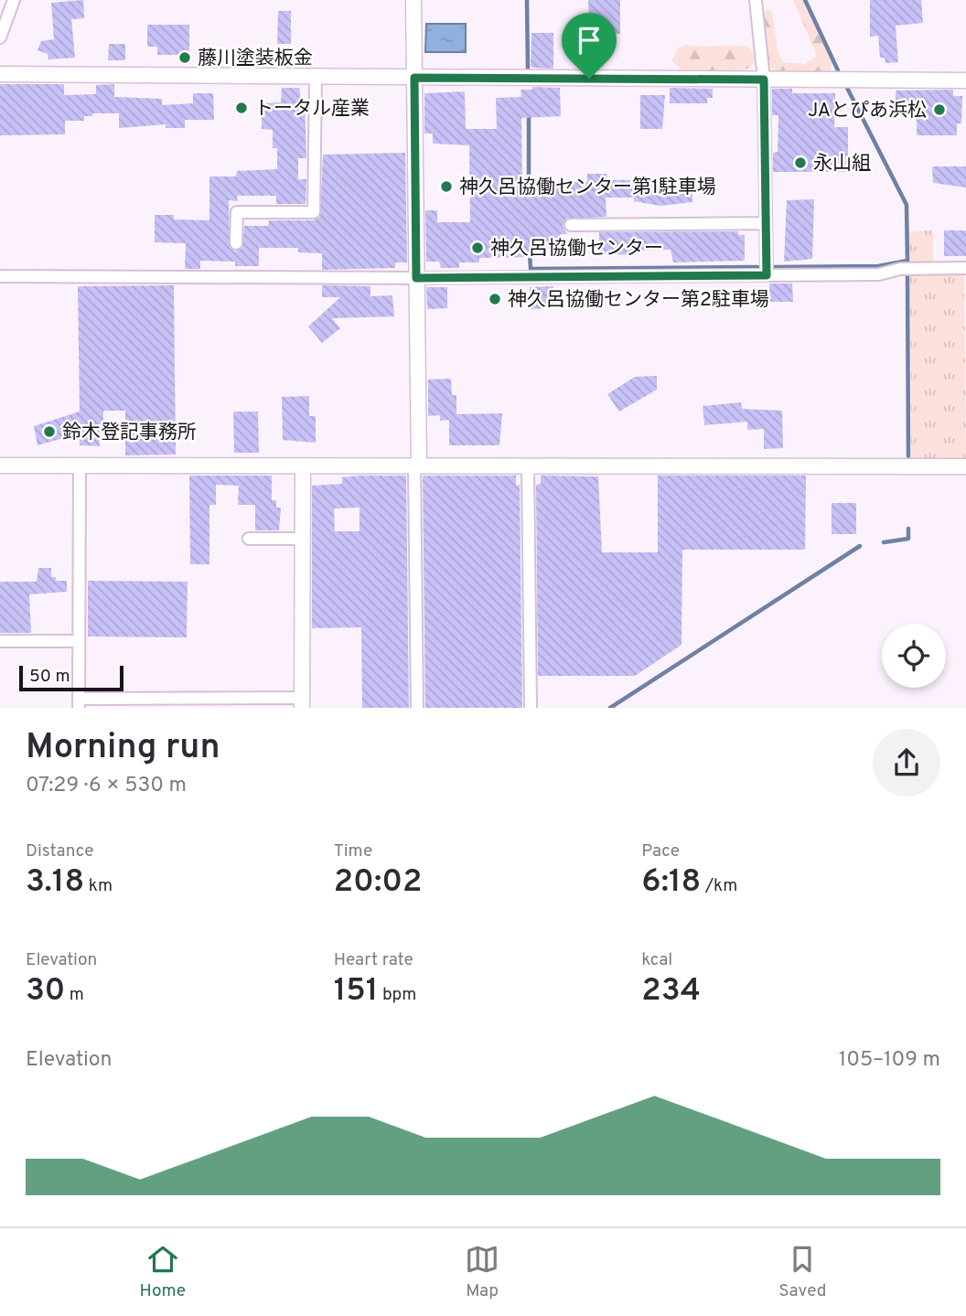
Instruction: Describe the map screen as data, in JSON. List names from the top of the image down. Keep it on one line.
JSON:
{"places":["藤川塗装板金","トータル産業","JAとぴあ浜松","永山組","神久呂協働センター第1駐車場","神久呂協働センター","神久呂協働センター第2駐車場","鈴木登記事務所"],"scale_bar":"50 m","page":{"scale":"50 m","heading":["Morning run","07:29 · 6 × 530 m"],"stats":[["Distance","3.18 km"],["Time","20:02"],["Pace","6:18 /km"],["Elevation","30 m"],["Heart rate","151 bpm"],["kcal","234"]],"chart":["Elevation","105–109 m"],"tabs":["Home","Map","Saved"]}}
